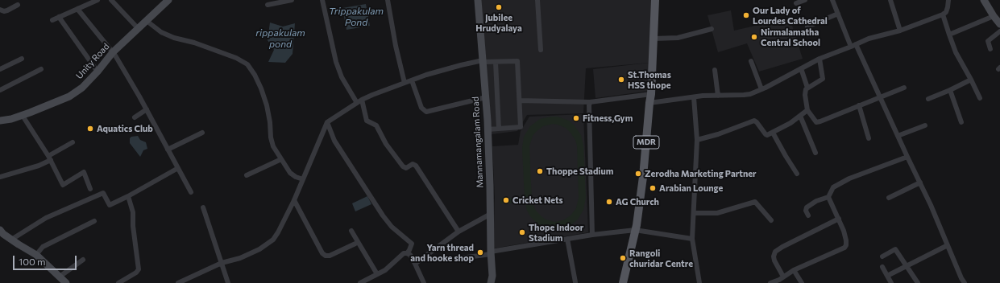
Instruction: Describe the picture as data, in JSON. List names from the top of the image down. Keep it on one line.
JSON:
{"streets":{"main road":["MDR"],"street":["Unity Road","Mannamangalam Road"]},"water":["Trippakulam Pond","rippakulam pond"],"places":["Jubilee Hrudyalaya","Our Lady of Lourdes Cathedral","Nirmalamatha Central School","St.Thomas HSS thope","Fitness,Gym","Aquatics Club","Thoppe Stadium","Zerodha Marketing Partner","Arabian Lounge","Cricket Nets","AG Church","Thope Indoor Stadium","Yarn thread and hooke shop","Rangoli churidar Centre"],"scale_bar":"100 m"}
